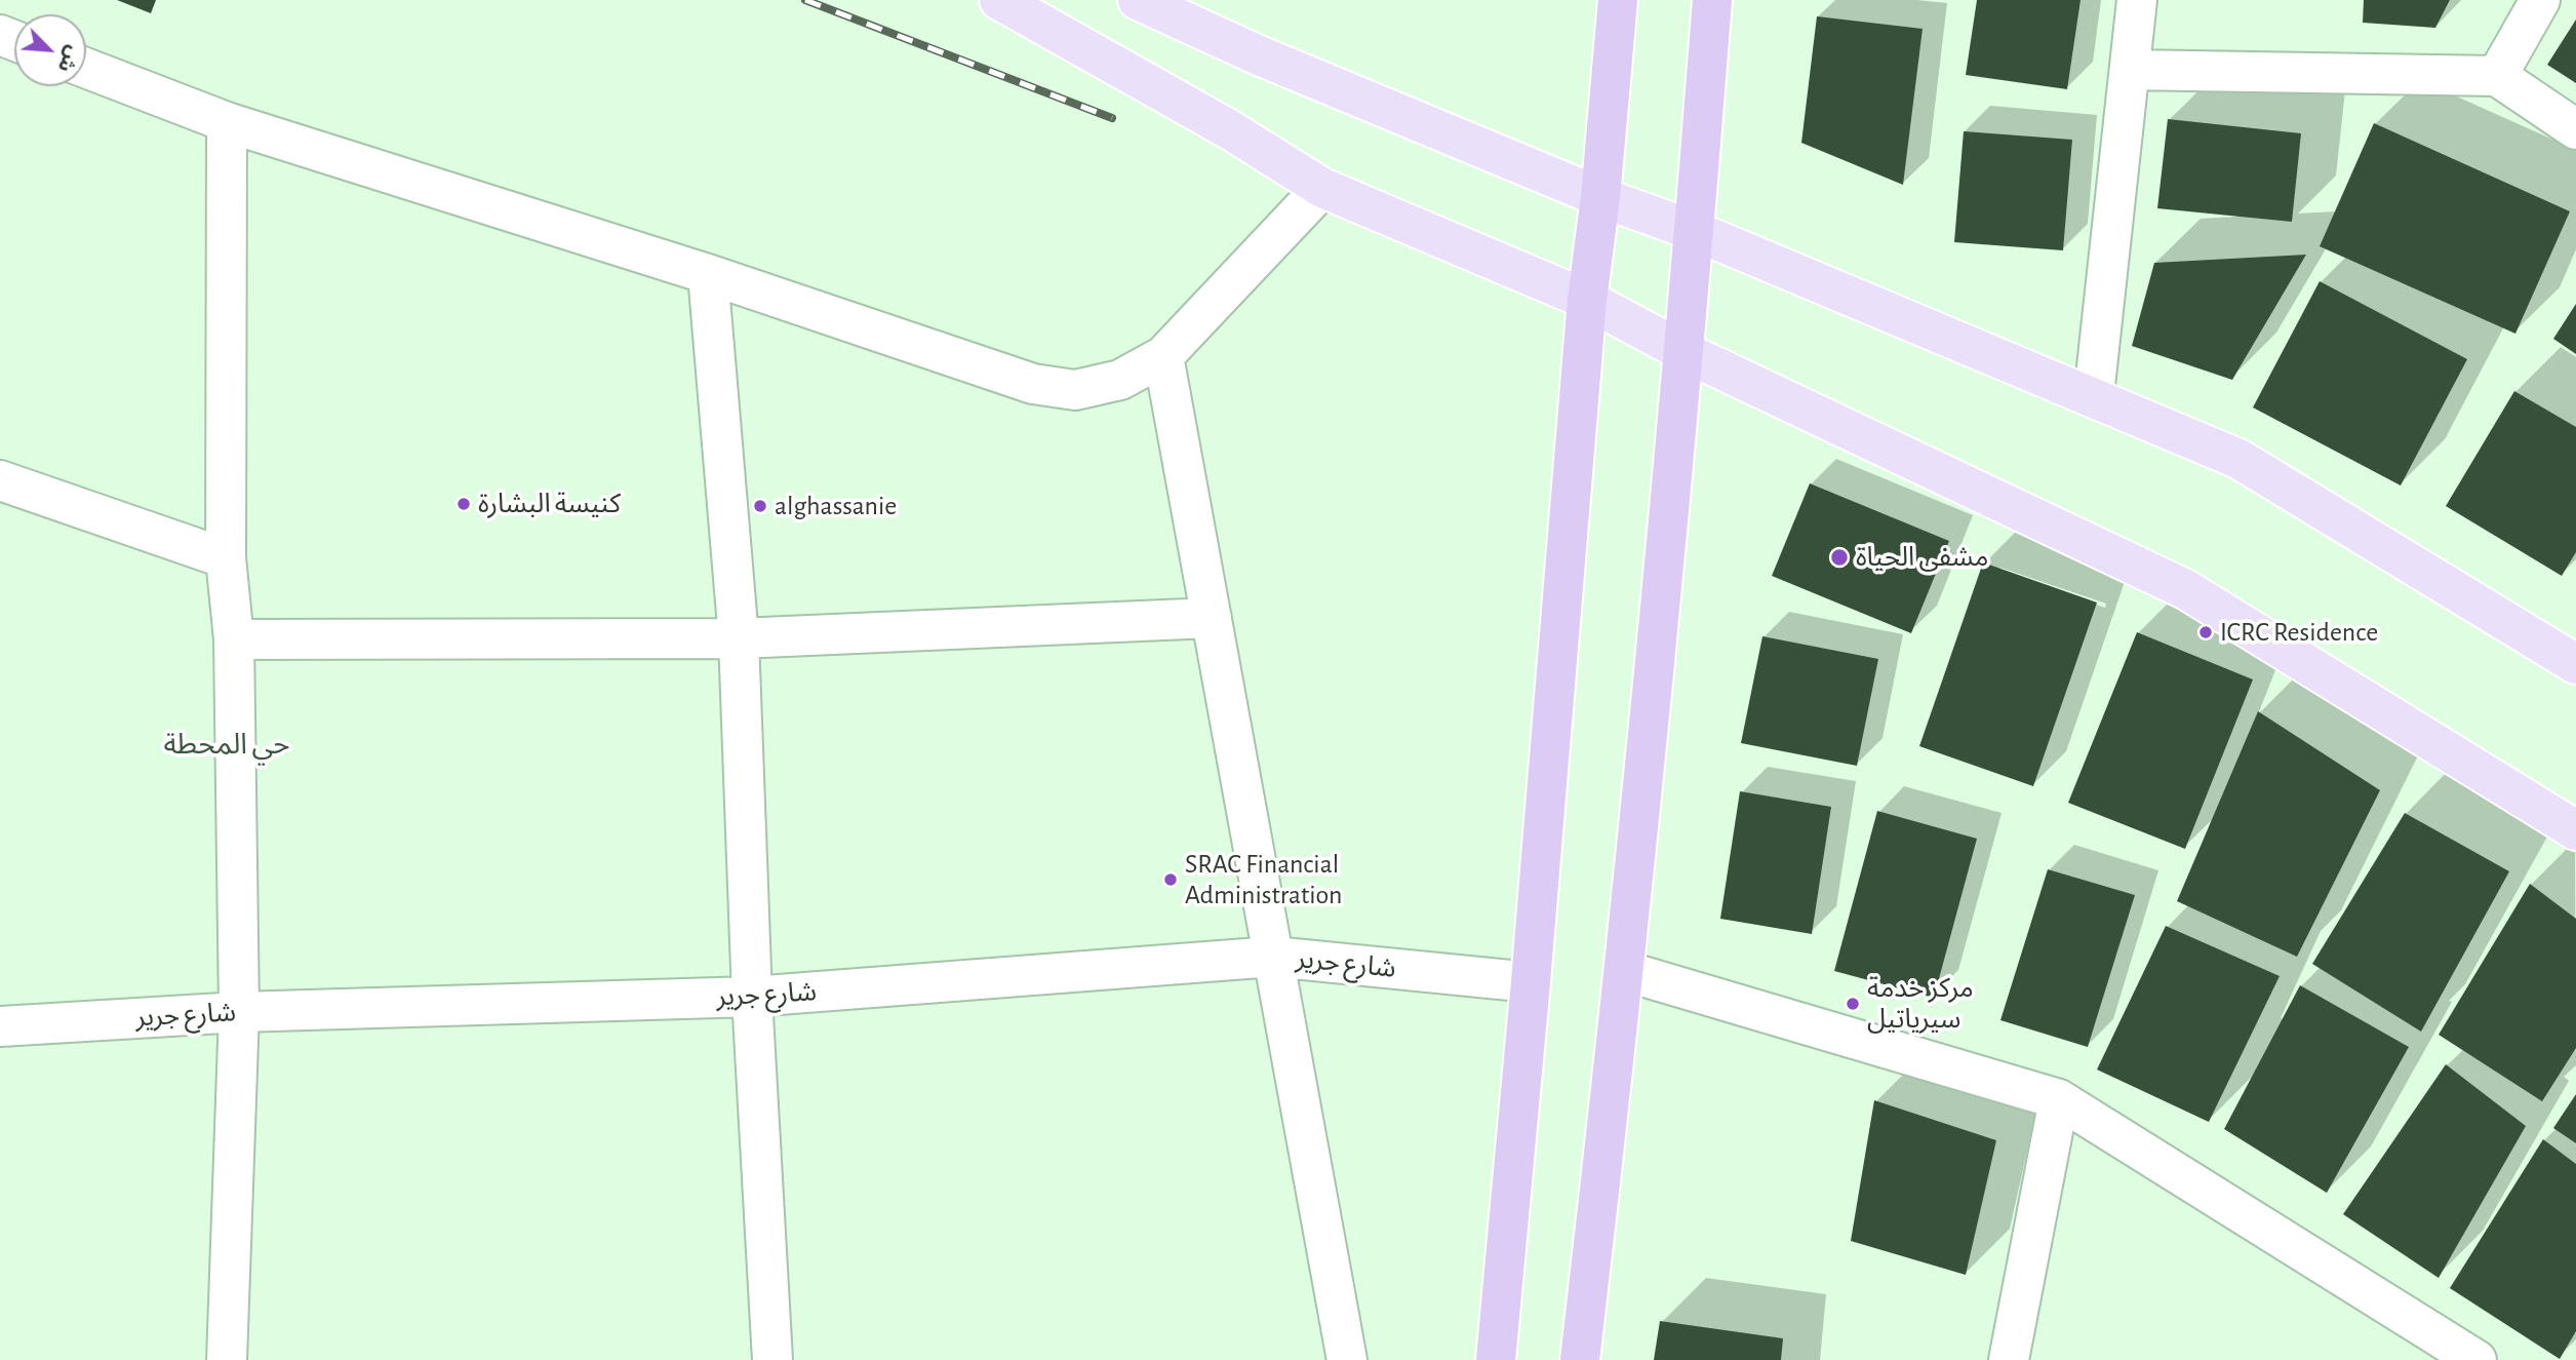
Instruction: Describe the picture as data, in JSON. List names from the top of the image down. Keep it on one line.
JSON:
{"streets":{"street":["شارع جرير"]},"districts":["حي المحطة"],"places":["كنيسة البشارة","alghassanie","مشفى الحياة","ICRC Residence","SRAC Financial Administration","مركز خدمة سيرياتيل"],"north":"bottom right"}
